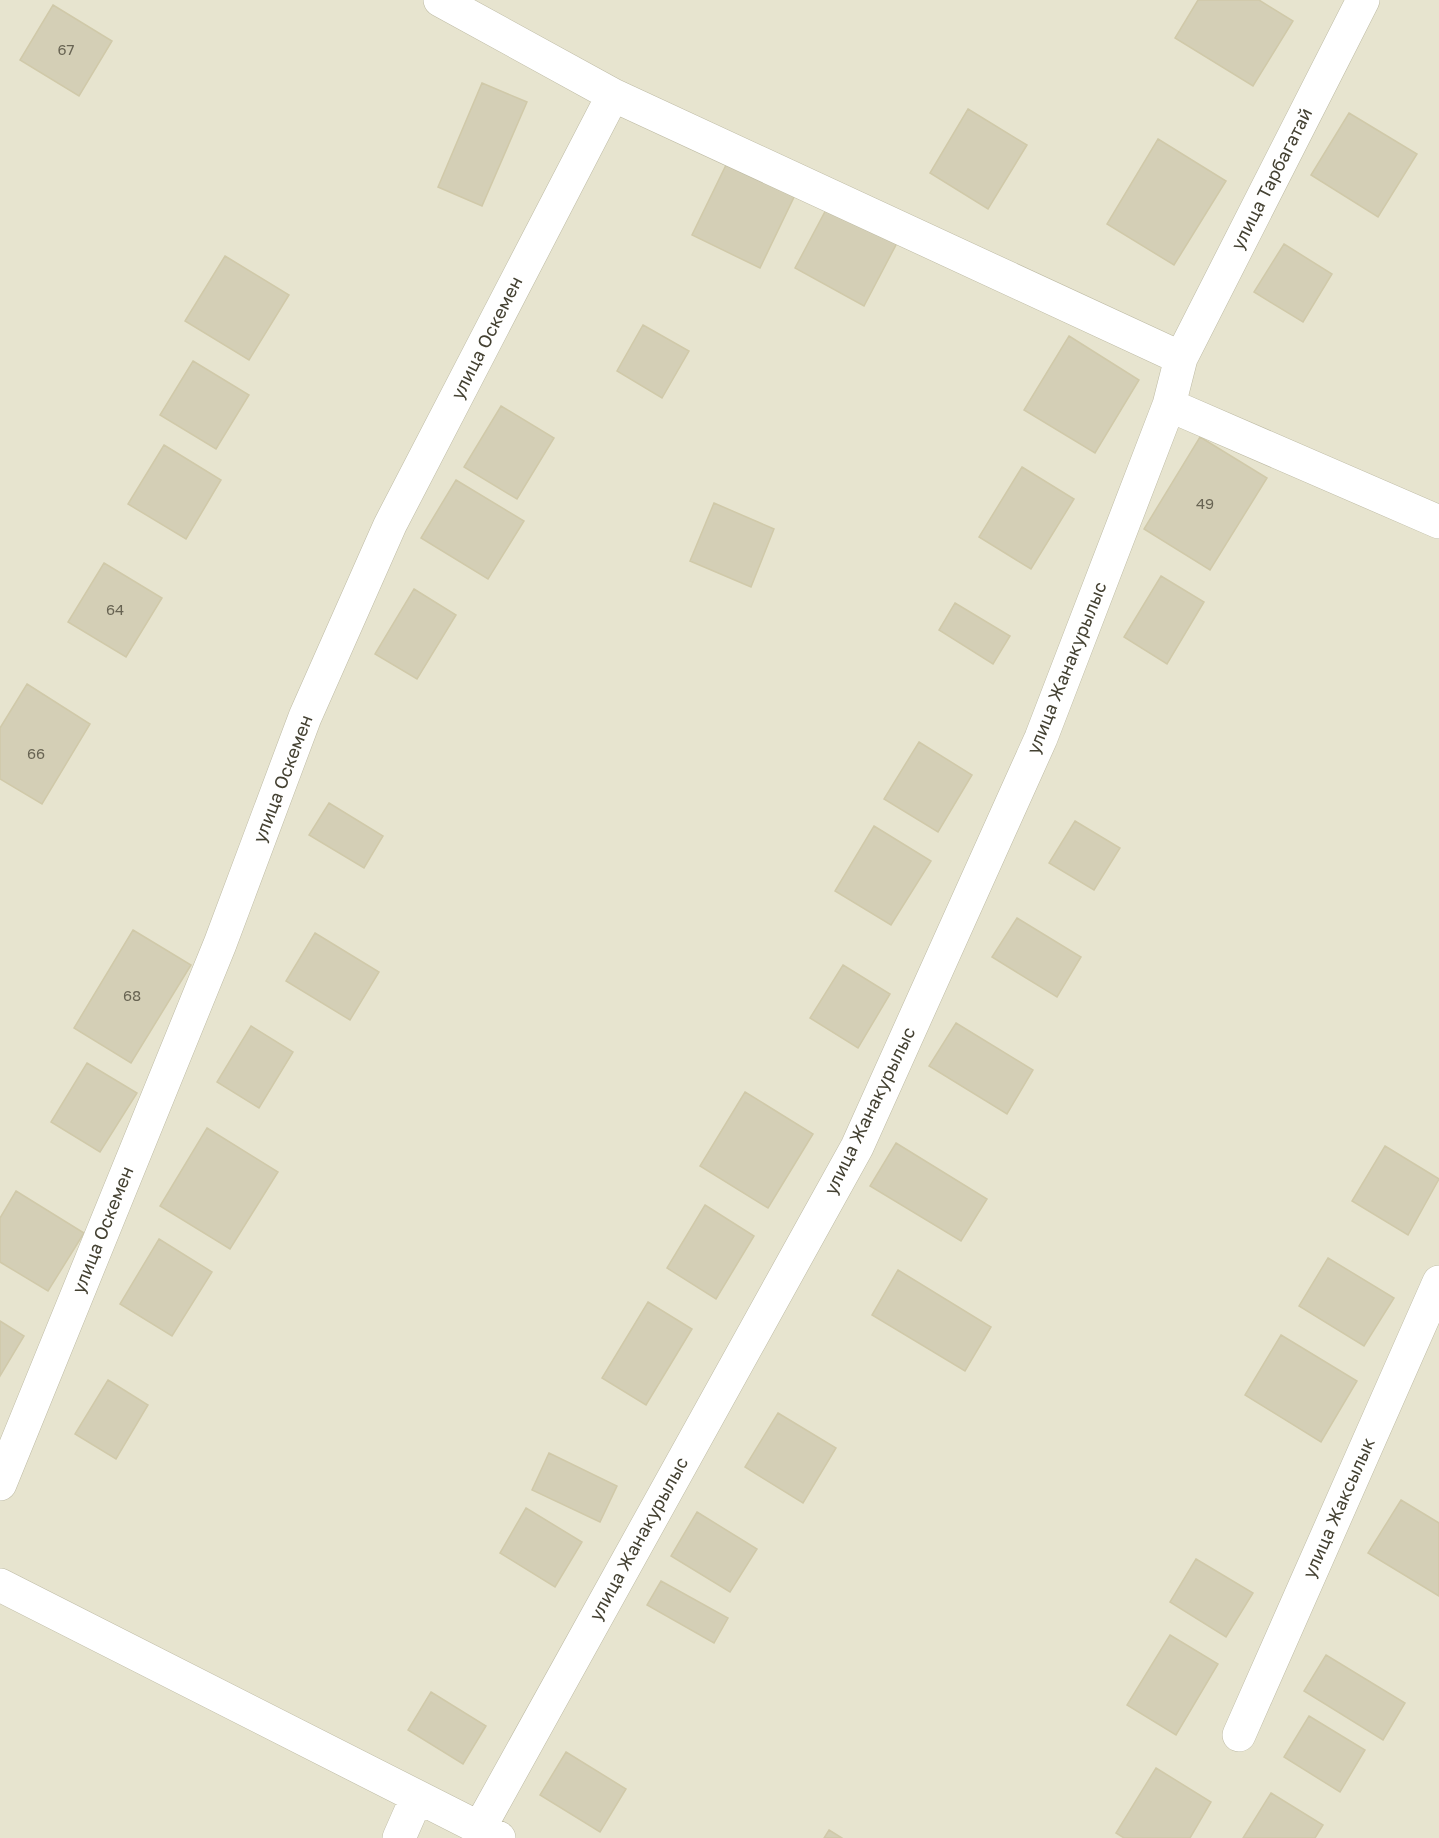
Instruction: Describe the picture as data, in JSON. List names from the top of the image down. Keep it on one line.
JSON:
{"streets":{"street":["улица Тарбагатай","улица Оскемен","улица Жанакурылыс","улица Жаксылык"]},"crossings":[["улица Тарбагатай","улица Жанакурылыс"]],"house_numbers":["67","49","64","66","68"]}
